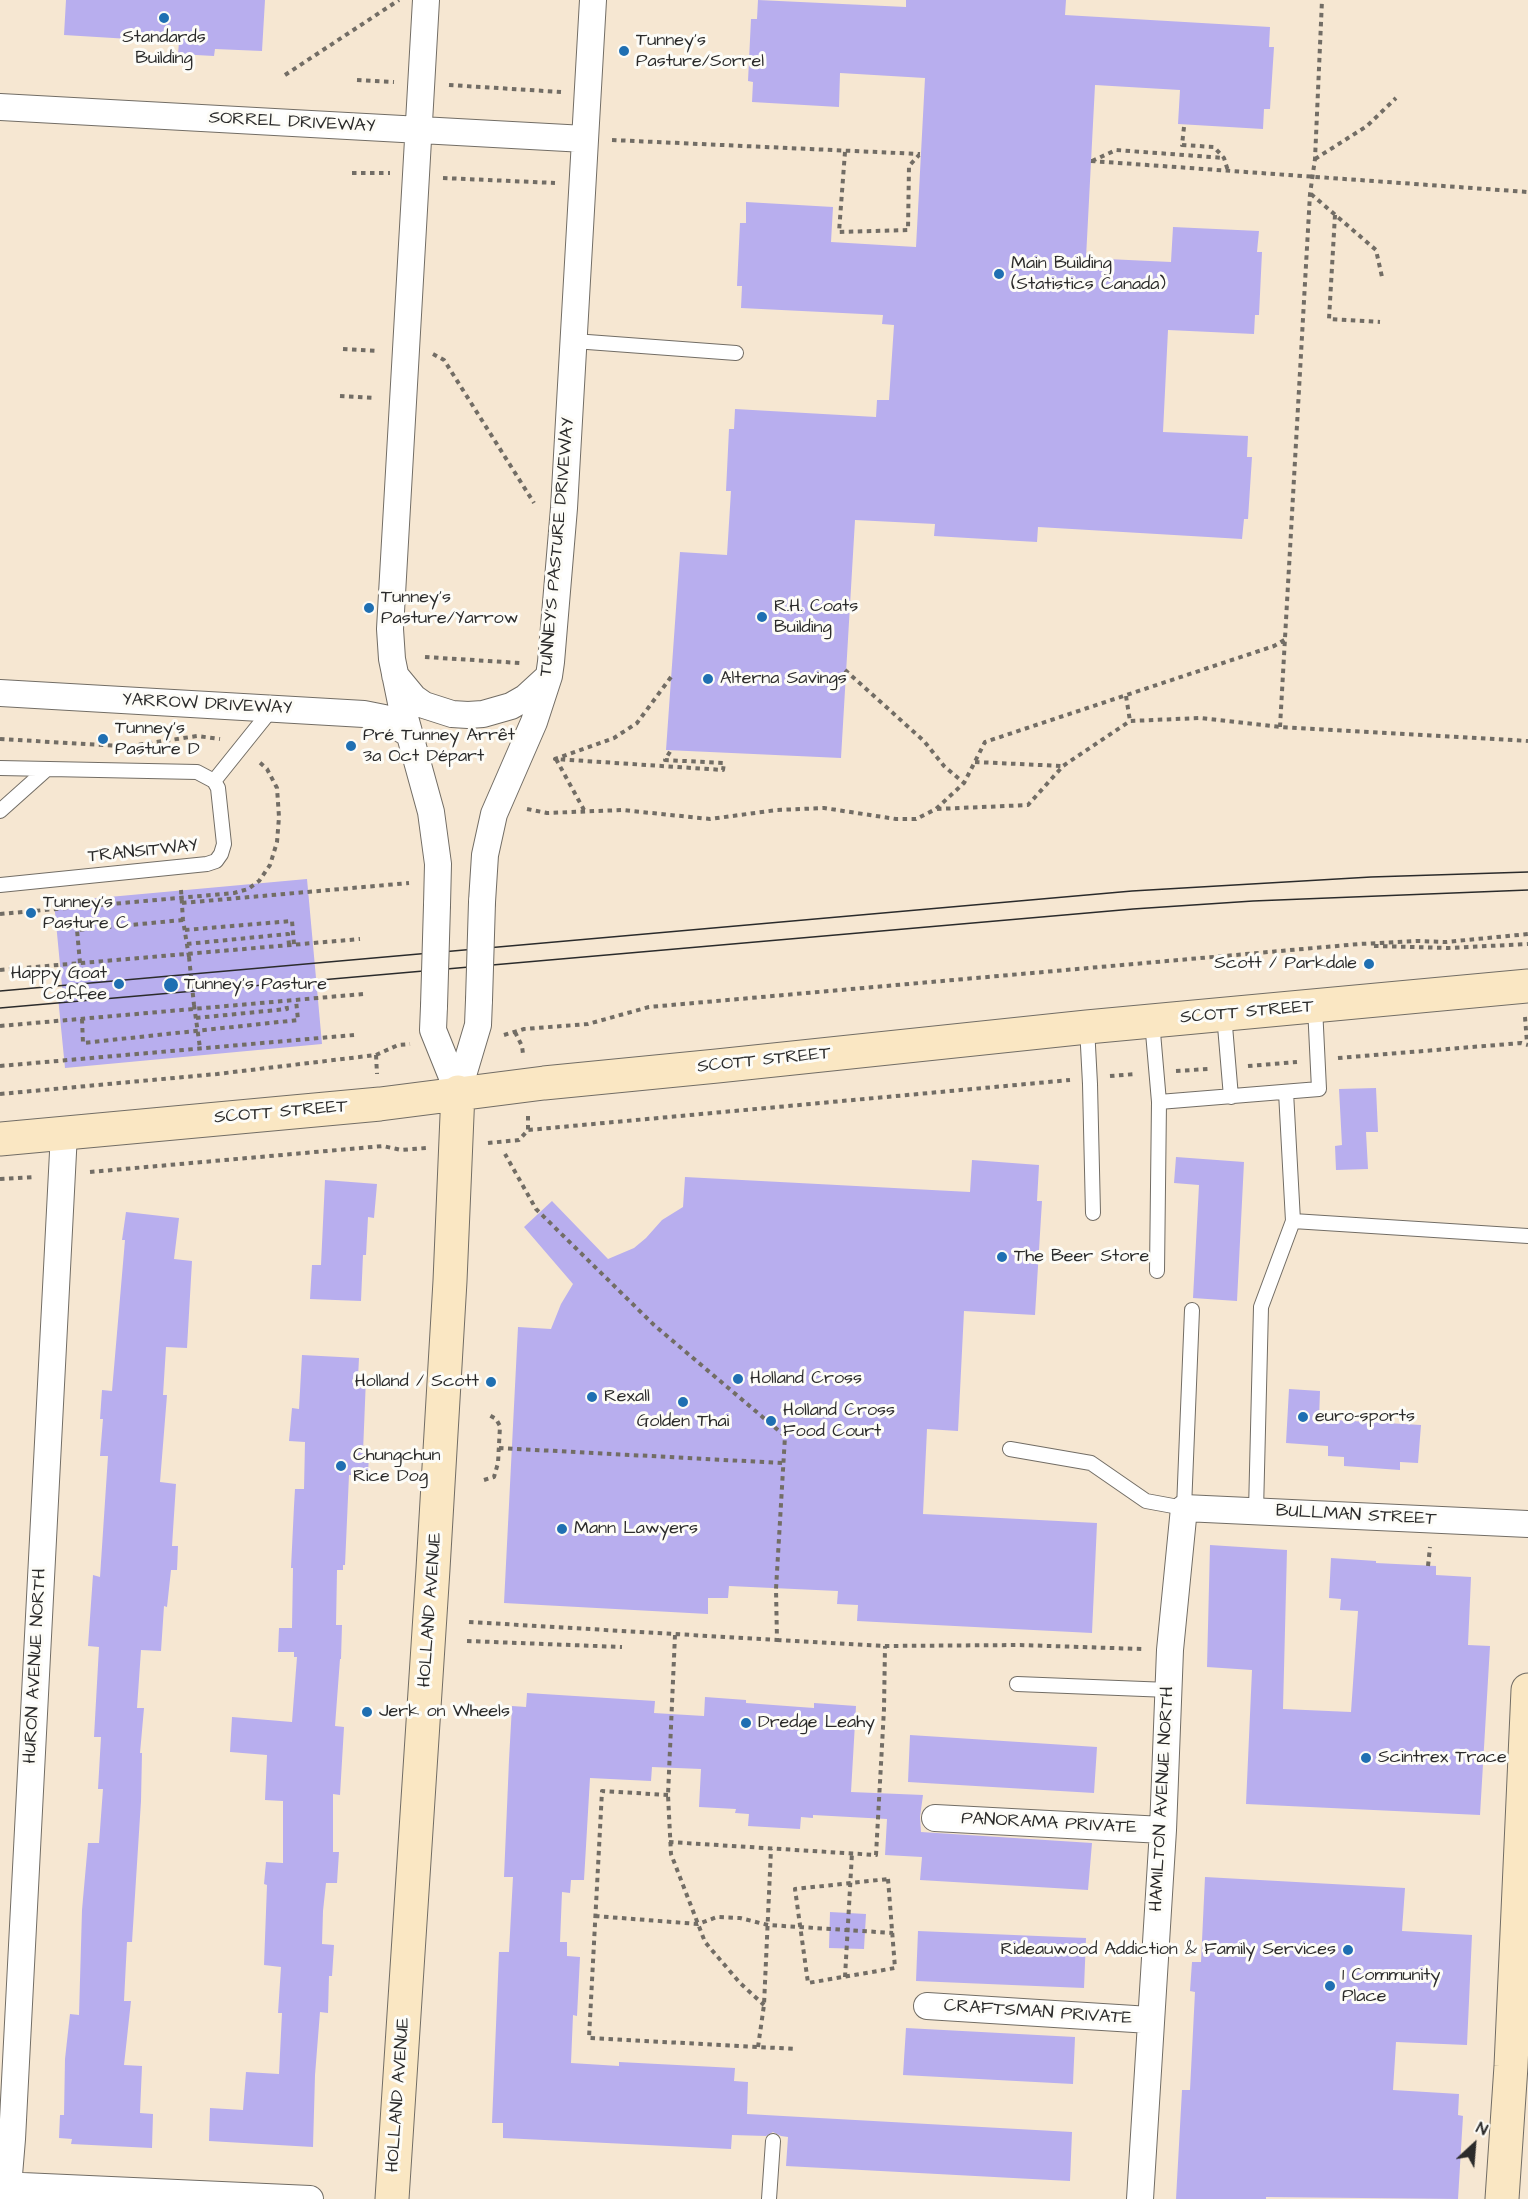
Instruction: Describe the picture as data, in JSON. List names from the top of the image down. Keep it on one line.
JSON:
{"streets":{"main road":["SCOTT STREET","HOLLAND AVENUE"],"street":["SORREL DRIVEWAY","TUNNEY'S PASTURE DRIVEWAY","YARROW DRIVEWAY","BULLMAN STREET","HURON AVENUE NORTH","HAMILTON AVENUE NORTH","PANORAMA PRIVATE","CRAFTSMAN PRIVATE"],"lane":["TRANSITWAY"]},"crossings":[["SORREL DRIVEWAY","TUNNEY'S PASTURE DRIVEWAY"],["TUNNEY'S PASTURE DRIVEWAY","SCOTT STREET"],["TUNNEY'S PASTURE DRIVEWAY","HOLLAND AVENUE"],["SCOTT STREET","HOLLAND AVENUE"],["SCOTT STREET","HURON AVENUE NORTH"],["BULLMAN STREET","HAMILTON AVENUE NORTH"],["HAMILTON AVENUE NORTH","PANORAMA PRIVATE"],["HAMILTON AVENUE NORTH","CRAFTSMAN PRIVATE"]],"places":["Standards Building","Tunney's Pasture/Sorrel","Main Building (Statistics Canada)","Tunney's Pasture/Yarrow","R.H. Coats Building","Alterna Savings","Tunney's Pasture D","Pré Tunney Arrêt 3a Oct Départ","Tunney's Pasture C","Scott / Parkdale","Happy Goat Coffee","Tunney's Pasture","The Beer Store","Holland Cross","Holland / Scott","Rexall","Golden Thai","euro-sports","Holland Cross Food Court","Chungchun Rice Dog","Mann Lawyers","Jerk on Wheels","Dredge Leahy","Scintrex Trace","Rideauwood Addiction & Family Services","1 Community Place"],"north":"top right"}
